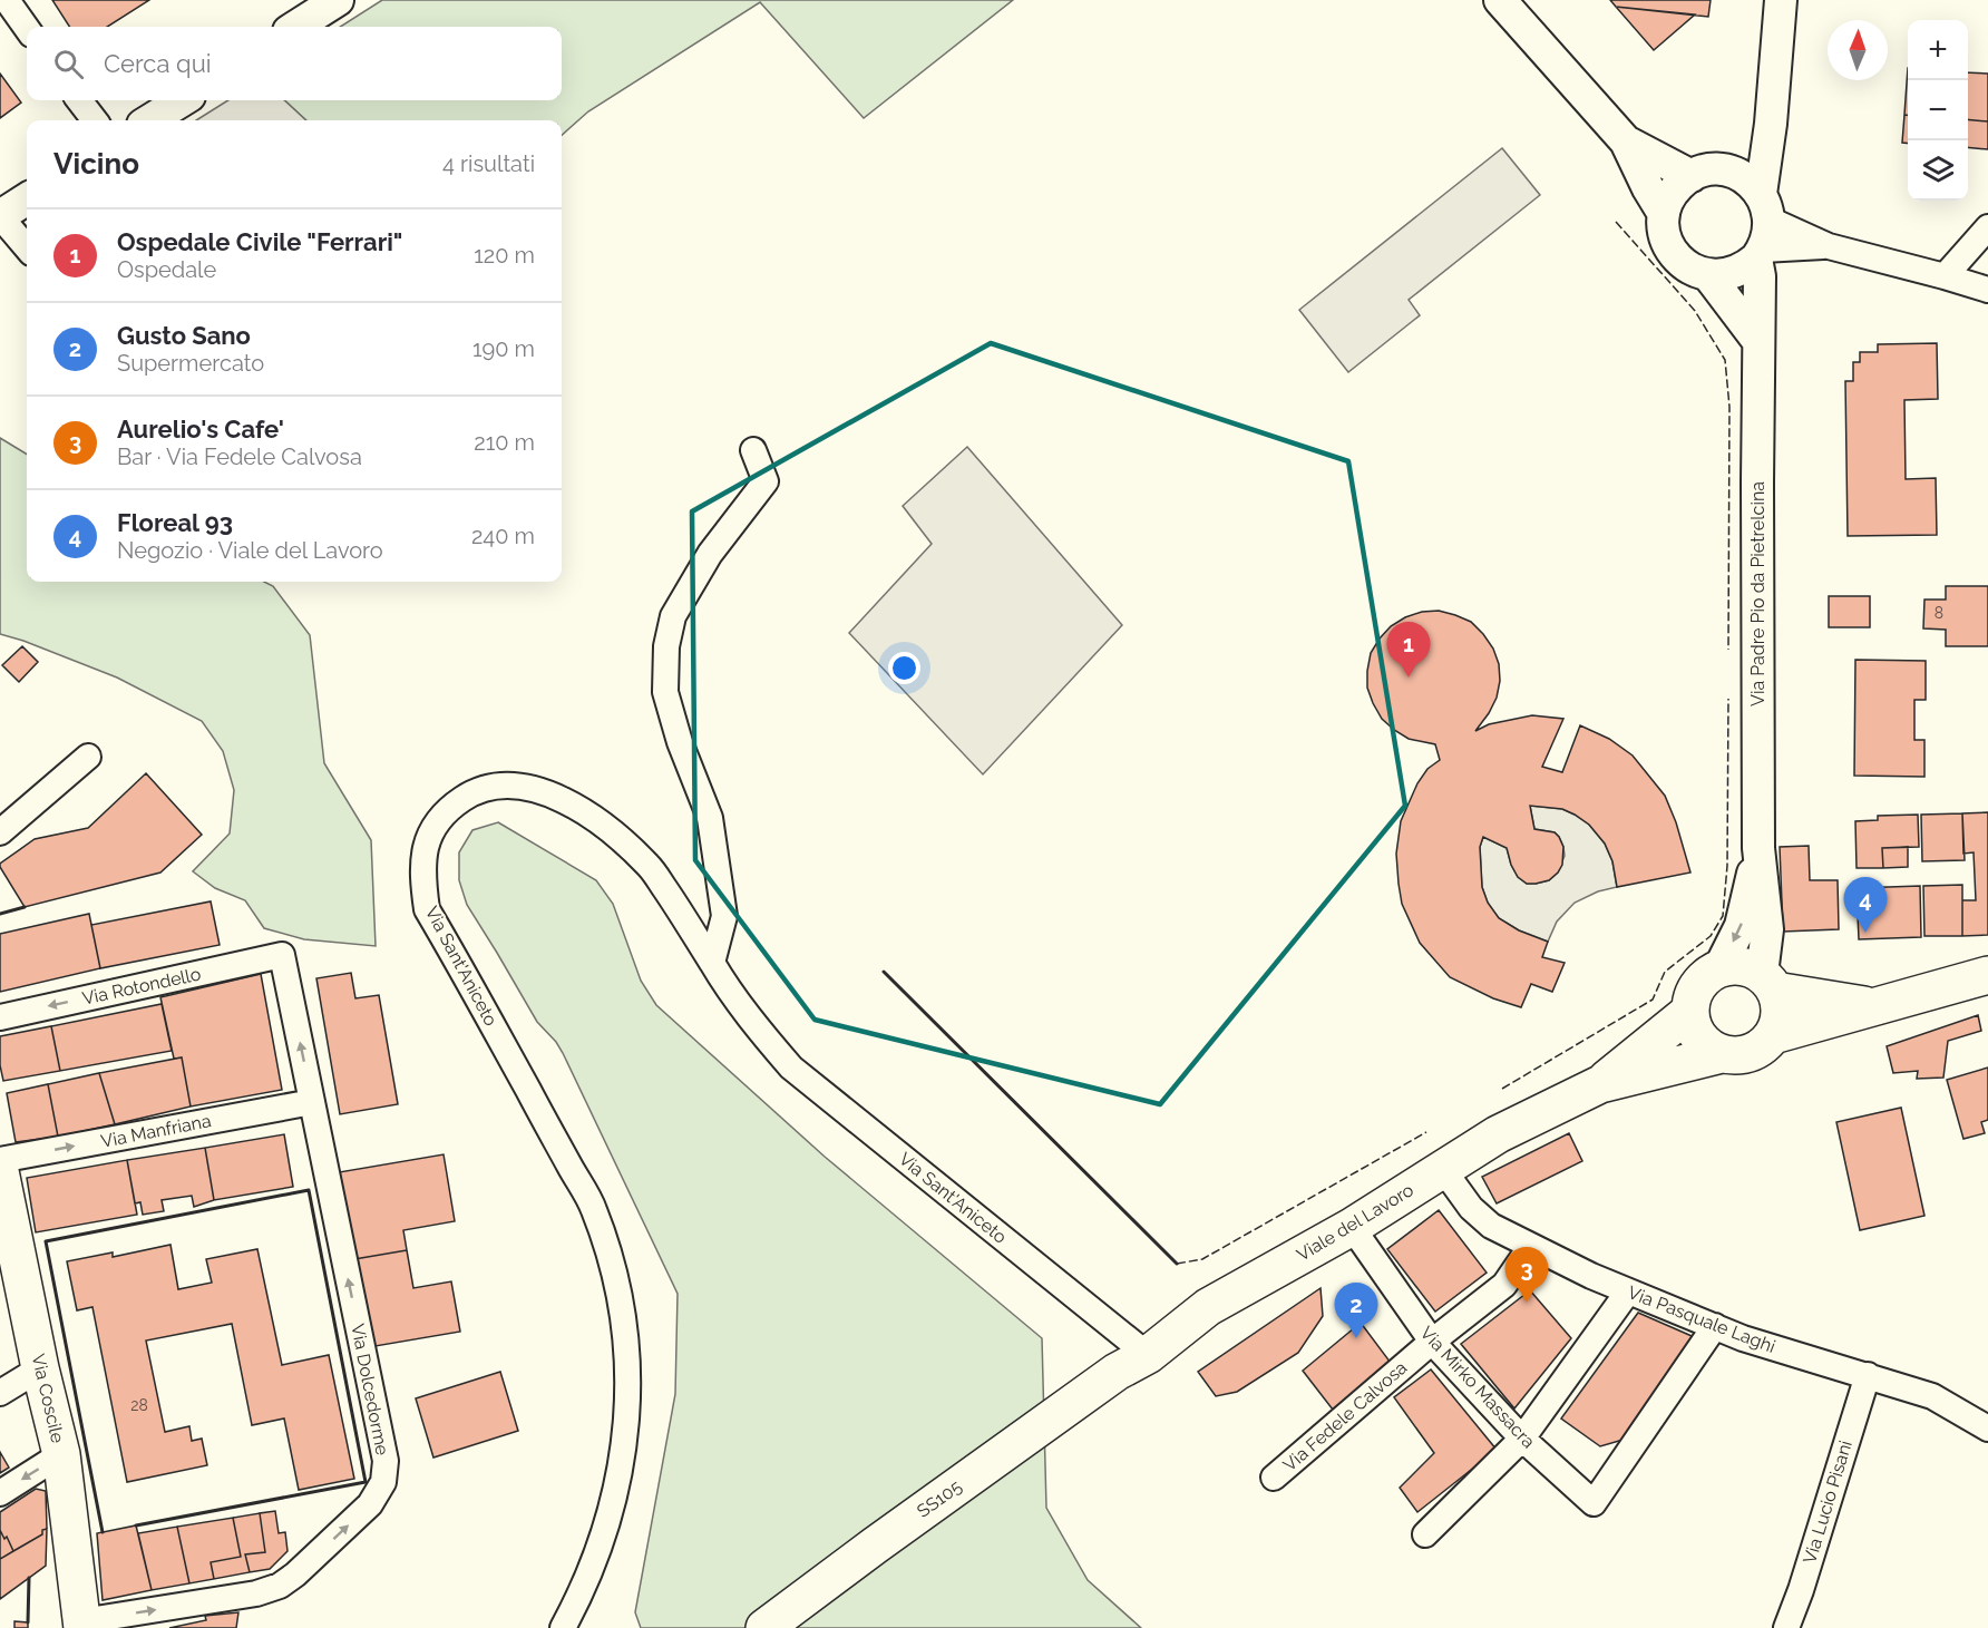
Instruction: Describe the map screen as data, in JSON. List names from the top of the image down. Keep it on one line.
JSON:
{"streets":{"main road":["Viale del Lavoro","Via Coscile","SS105"],"street":["Via Padre Pio da Pietrelcina","Via Sant'Aniceto","Via Rotondello","Via Manfriana","Via Pasquale Laghi","Via Mirko Massacra","Via Dolcedorme","Via Fedele Calvosa","Via Lucio Pisani"]},"crossings":[["Via Padre Pio da Pietrelcina","Viale del Lavoro"],["Via Sant'Aniceto","Viale del Lavoro"],["Via Rotondello","Via Dolcedorme"],["Via Manfriana","Via Dolcedorme"],["Viale del Lavoro","Via Pasquale Laghi"],["Viale del Lavoro","Via Mirko Massacra"],["Viale del Lavoro","SS105"],["Via Pasquale Laghi","Via Mirko Massacra"],["Via Pasquale Laghi","Via Fedele Calvosa"],["Via Pasquale Laghi","Via Lucio Pisani"],["Via Mirko Massacra","Via Fedele Calvosa"],["Via Dolcedorme","Via Coscile"]],"one_way":["Via Rotondello","Via Manfriana"],"house_numbers":["8","28"],"north":"top","page":{"map_buttons":["+","−"],"search":"Cerca qui","heading":["Vicino","4 risultati"],"list":[{"mark":"1","name":"Ospedale Civile \"Ferrari\"","note":"Ospedale","value":"120 m"},{"mark":"2","name":"Gusto Sano","note":"Supermercato","value":"190 m"},{"mark":"3","name":"Aurelio's Cafe'","note":"Bar · Via Fedele Calvosa","value":"210 m"},{"mark":"4","name":"Floreal 93","note":"Negozio · Viale del Lavoro","value":"240 m"}],"pins":["1","4","3","2"]}}
